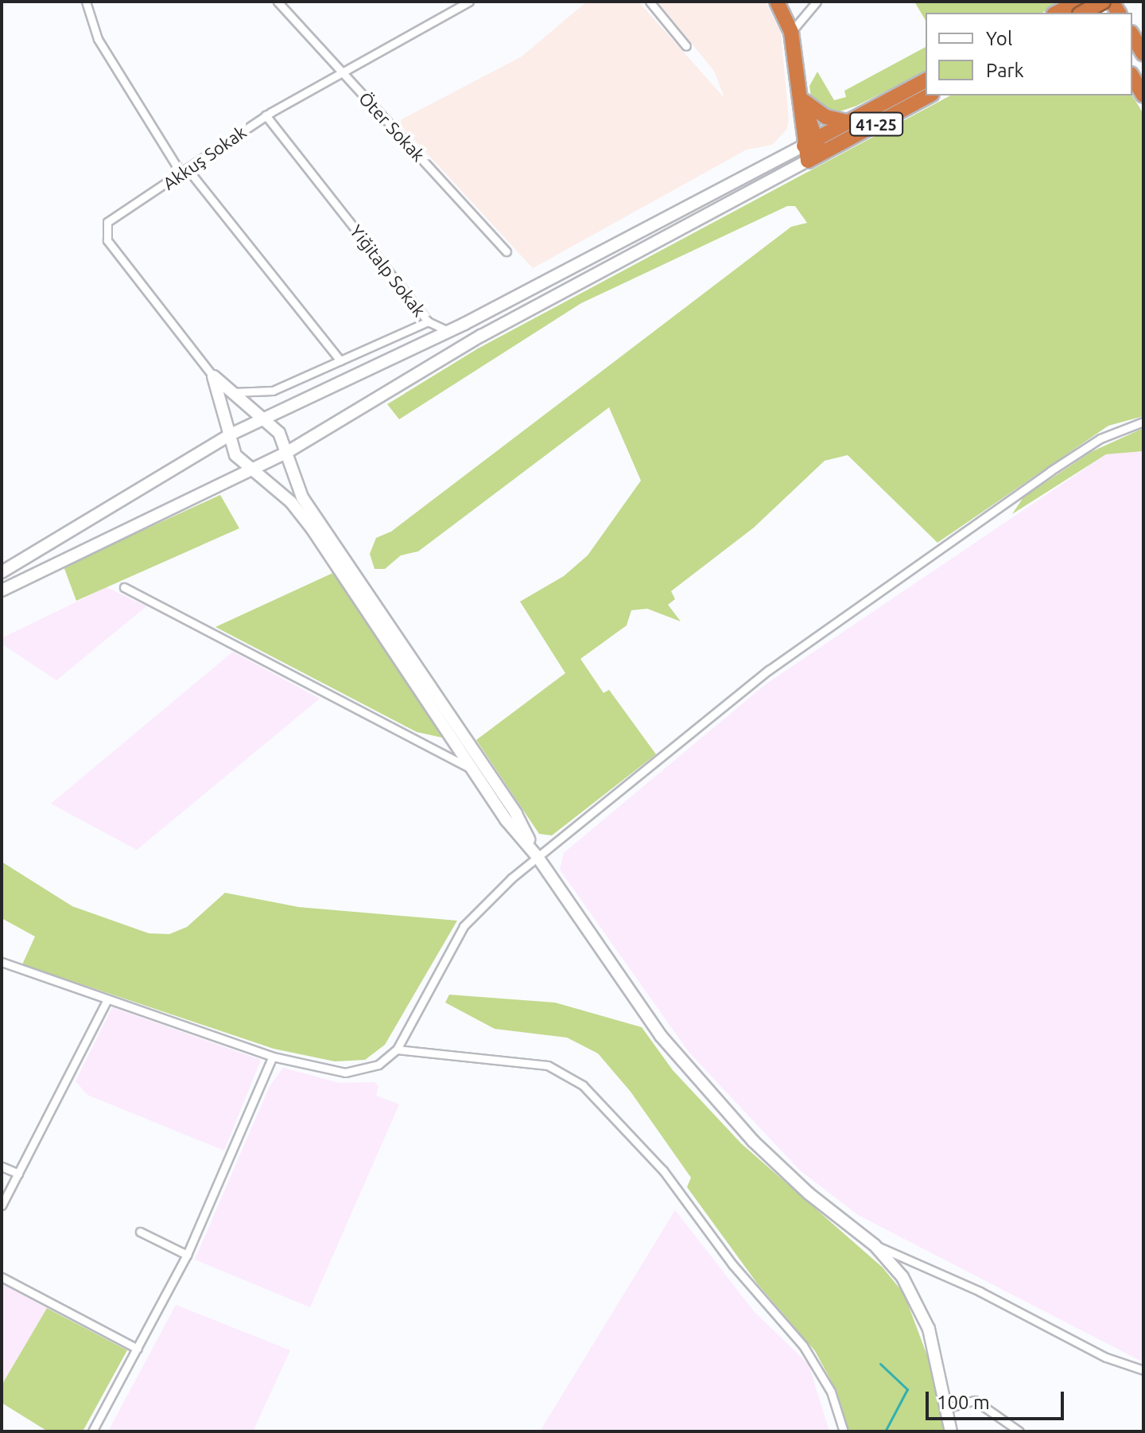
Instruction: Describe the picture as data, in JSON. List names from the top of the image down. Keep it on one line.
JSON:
{"streets":{"highway":["41-25"],"street":["Öter Sokak","Akkuş Sokak","Yiğitalp Sokak"]},"crossings":[["Öter Sokak","Akkuş Sokak"],["Akkuş Sokak","Yiğitalp Sokak"]],"legend":["Yol","Park"],"scale_bar":"100 m"}
